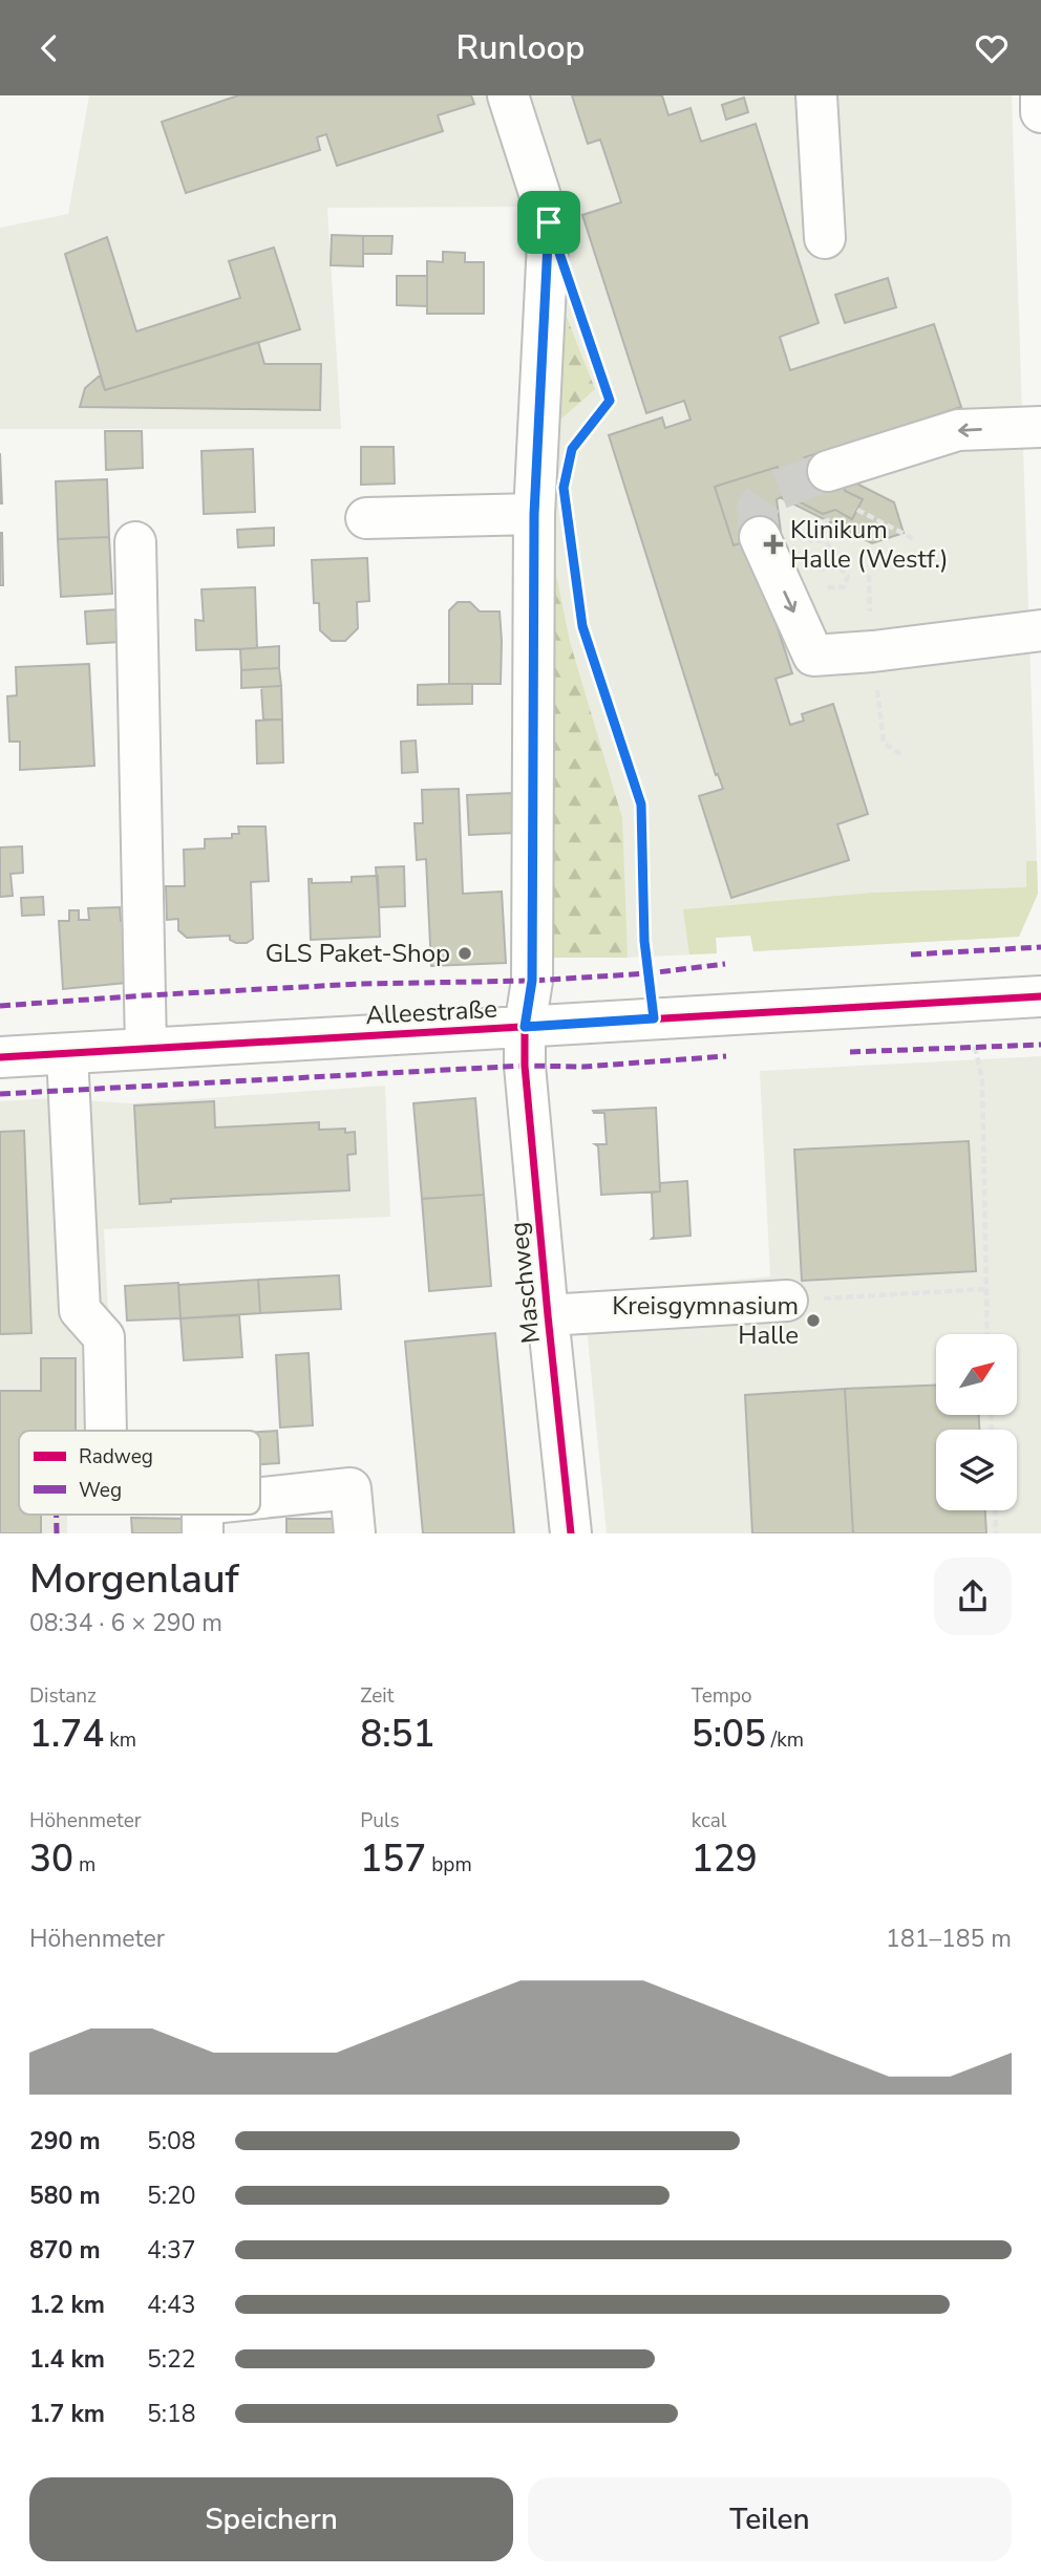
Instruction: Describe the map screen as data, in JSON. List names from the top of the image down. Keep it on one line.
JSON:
{"streets":{"street":["Alleestraße","Maschweg"]},"crossings":[["Alleestraße","Maschweg"]],"places":{"health":["Klinikum Halle (Westf.)"],"other":["GLS Paket-Shop","Kreisgymnasium Halle"]},"legend":["Radweg","Weg"],"north":"top right","page":{"header":"Runloop","heading":["Morgenlauf","08:34 · 6 × 290 m"],"stats":[["Distanz","1.74 km"],["Zeit","8:51"],["Tempo","5:05 /km"],["Höhenmeter","30 m"],["Puls","157 bpm"],["kcal","129"]],"chart":["Höhenmeter","181–185 m"],"list":[{"name":"290 m","note":"5:08"},{"name":"580 m","note":"5:20"},{"name":"870 m","note":"4:37"},{"name":"1.2 km","note":"4:43"},{"name":"1.4 km","note":"5:22"},{"name":"1.7 km","note":"5:18"}],"buttons":["Speichern","Teilen"]}}
